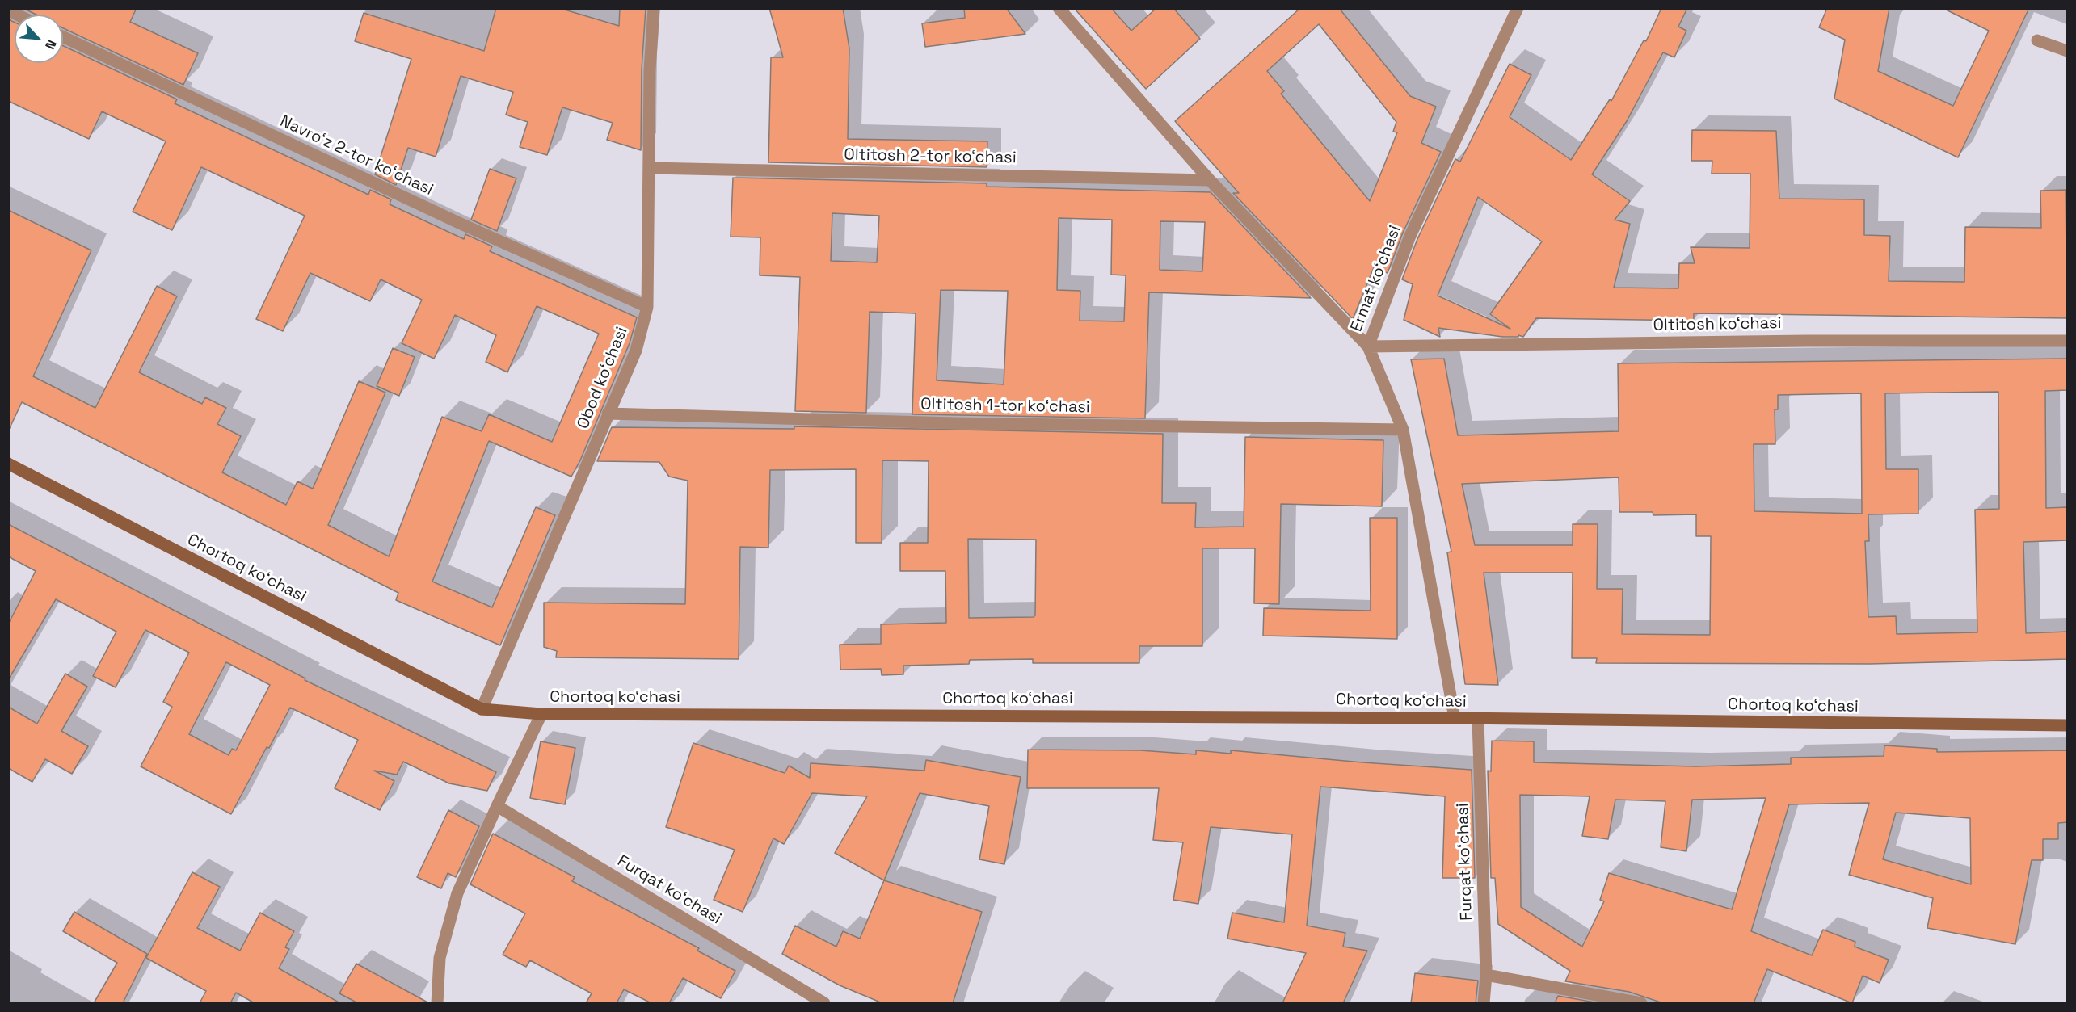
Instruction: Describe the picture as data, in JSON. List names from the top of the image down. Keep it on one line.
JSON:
{"streets":{"main road":["Chortoq koʻchasi"],"street":["Navroʻz 2-tor koʻchasi","Oltitosh 2-tor koʻchasi","Ermat koʻchasi","Oltitosh koʻchasi","Obod koʻchasi","Oltitosh 1-tor koʻchasi","Furqat koʻchasi"]},"crossings":[["Navroʻz 2-tor koʻchasi","Obod koʻchasi"],["Oltitosh 2-tor koʻchasi","Obod koʻchasi"],["Ermat koʻchasi","Oltitosh koʻchasi"],["Ermat koʻchasi","Oltitosh 1-tor koʻchasi"],["Ermat koʻchasi","Chortoq koʻchasi"],["Obod koʻchasi","Oltitosh 1-tor koʻchasi"],["Obod koʻchasi","Chortoq koʻchasi"],["Chortoq koʻchasi","Furqat koʻchasi"]],"north":"bottom right"}
